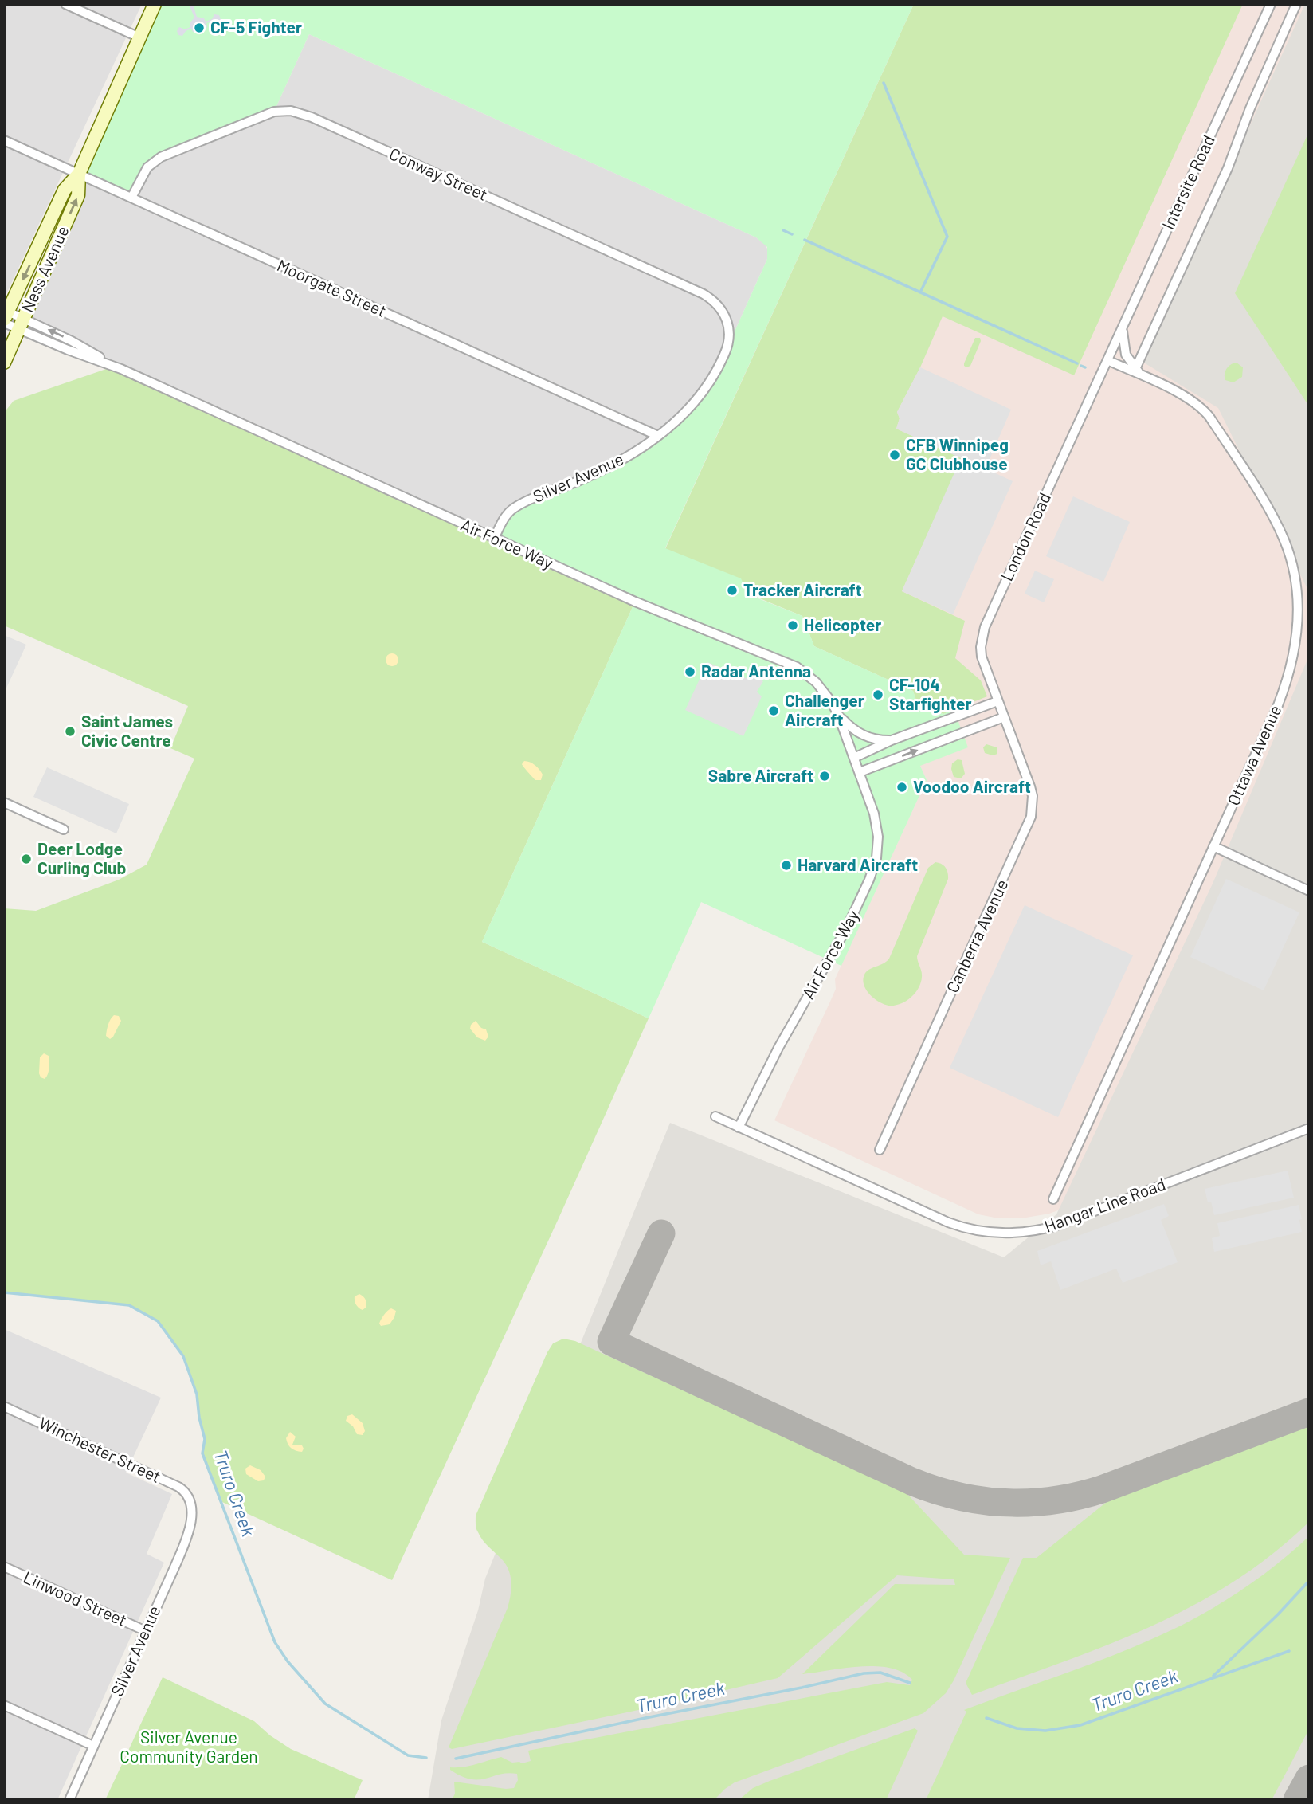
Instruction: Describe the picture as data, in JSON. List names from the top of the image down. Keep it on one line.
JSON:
{"streets":{"main road":["Ness Avenue"],"street":["Conway Street","Intersite Road","Moorgate Street","Silver Avenue","London Road","Air Force Way","Ottawa Avenue","Canberra Avenue","Hangar Line Road","Winchester Street","Linwood Street"]},"crossings":[["Conway Street","Moorgate Street"],["Conway Street","Silver Avenue"],["Intersite Road","London Road"],["Intersite Road","Ottawa Avenue"],["Ness Avenue","Moorgate Street"],["Ness Avenue","Air Force Way"],["Moorgate Street","Silver Avenue"],["Silver Avenue","Air Force Way"],["Silver Avenue","Winchester Street"],["Silver Avenue","Linwood Street"],["London Road","Ottawa Avenue"],["London Road","Canberra Avenue"],["Air Force Way","Hangar Line Road"]],"water":["Truro Creek"],"parks":["Silver Avenue Community Garden"],"places":["CF-5 Fighter","CFB Winnipeg GC Clubhouse","Tracker Aircraft","Helicopter","Radar Antenna","CF-104 Starfighter","Challenger Aircraft","Saint James Civic Centre","Sabre Aircraft","Voodoo Aircraft","Deer Lodge Curling Club","Harvard Aircraft"]}
